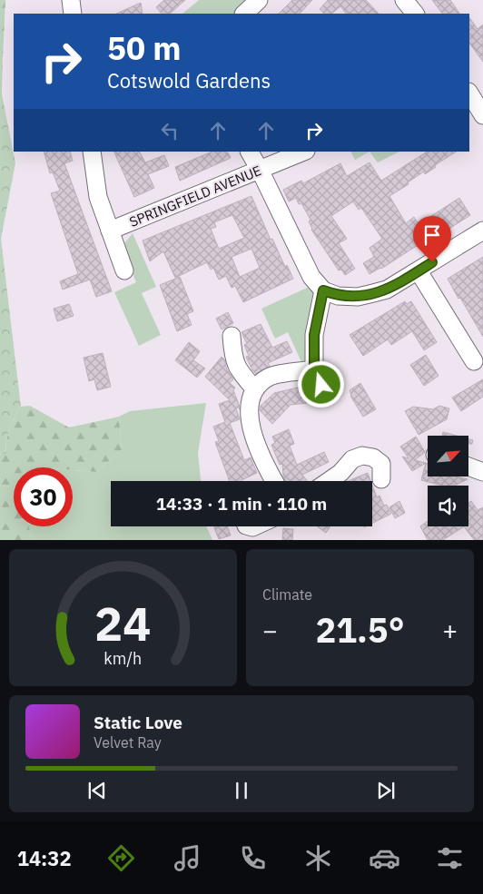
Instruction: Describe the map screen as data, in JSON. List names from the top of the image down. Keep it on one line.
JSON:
{"streets":{"street":["SPRINGFIELD AVENUE"]},"north":"top right","page":{"turn":["50 m","Cotswold Gardens"],"limit":"30","trip":"14:33 · 1 min · 110 m","tile":"Climate","heat":["−","21.5°","+"],"song":["Static Love","Velvet Ray"],"tabs":"14:32","gauge":["24","km/h"]}}
